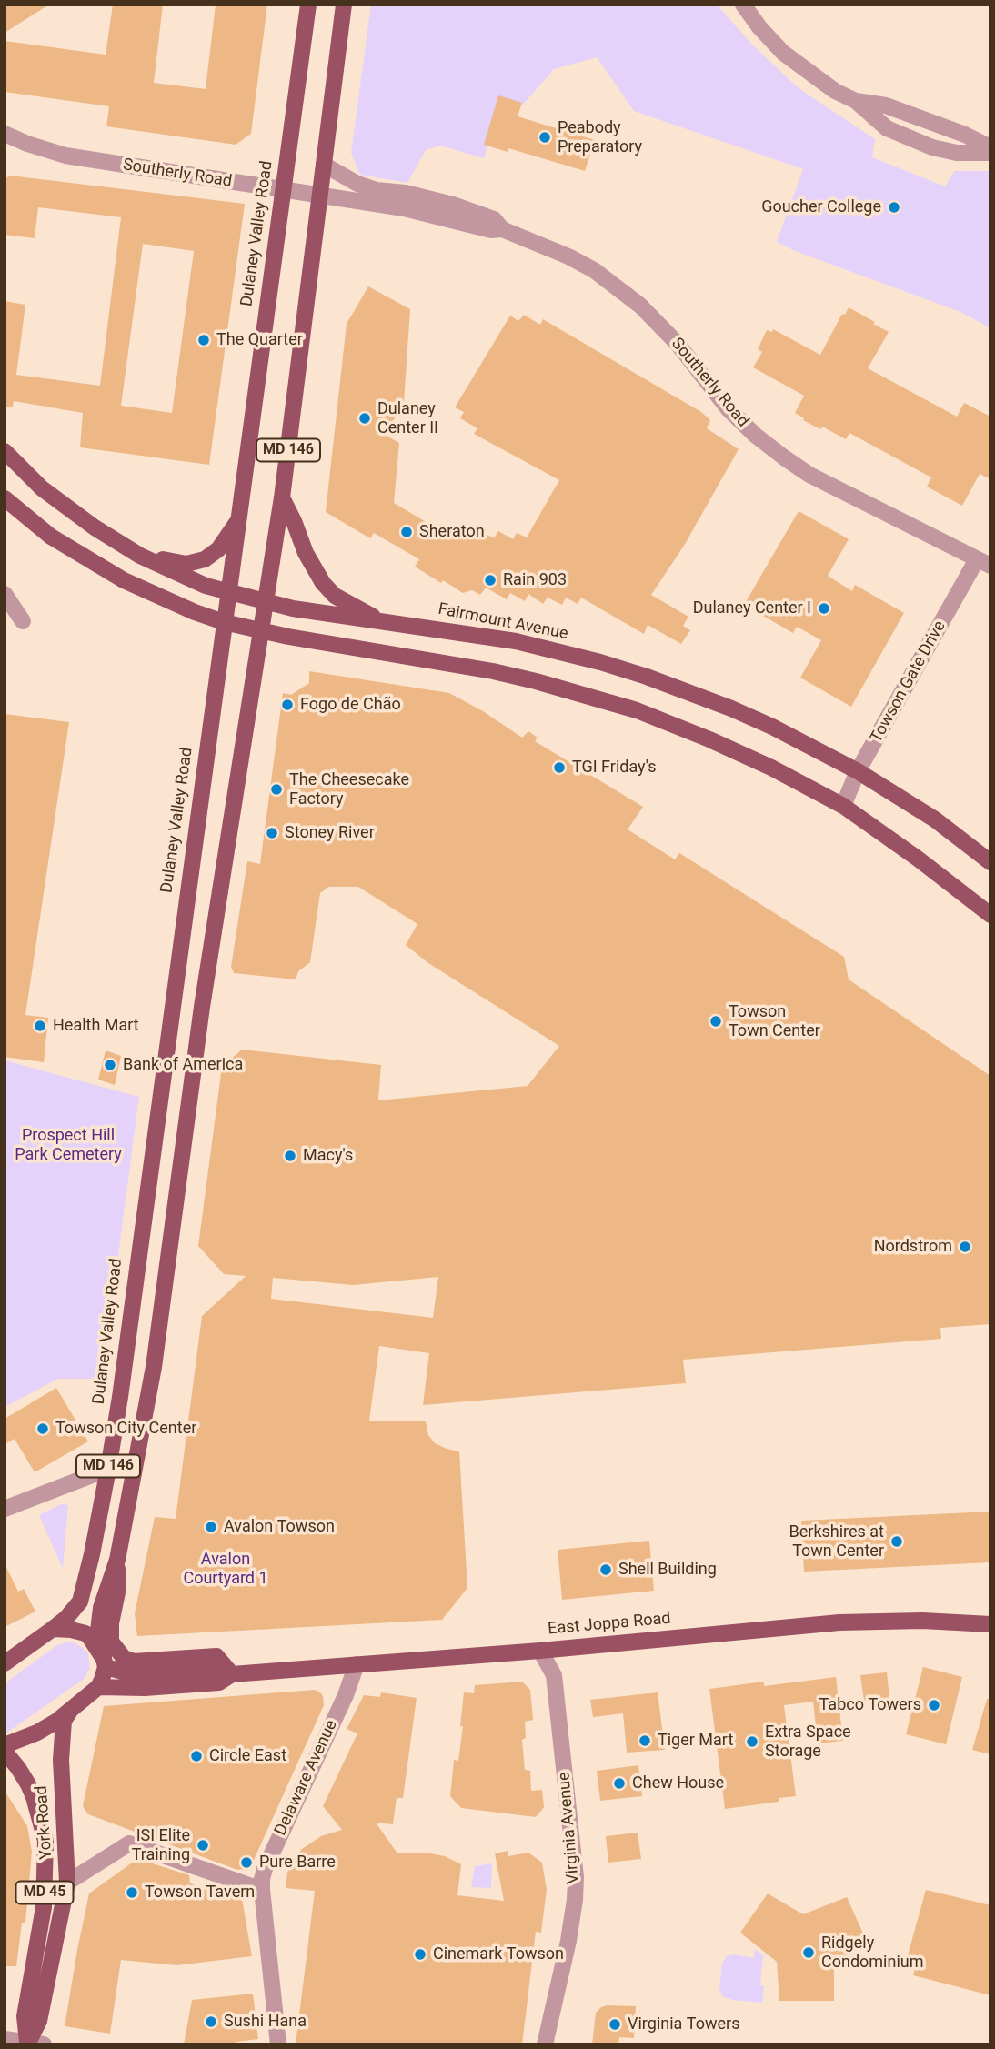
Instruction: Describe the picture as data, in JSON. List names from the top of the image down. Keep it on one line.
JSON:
{"streets":{"main road":["Dulaney Valley Road","MD 146","Fairmount Avenue","East Joppa Road","York Road","MD 45"],"street":["Southerly Road","Towson Gate Drive","Delaware Avenue","Virginia Avenue"]},"crossings":[["Southerly Road","Dulaney Valley Road"],["Southerly Road","MD 146"],["Southerly Road","Towson Gate Drive"],["Dulaney Valley Road","Fairmount Avenue"],["MD 146","Fairmount Avenue"],["MD 146","East Joppa Road"],["Fairmount Avenue","Towson Gate Drive"],["East Joppa Road","Delaware Avenue"],["East Joppa Road","Virginia Avenue"]],"parks":["Prospect Hill Park Cemetery","Avalon Courtyard 1"],"places":["Peabody Preparatory","Goucher College","The Quarter","Dulaney Center II","Sheraton","Rain 903","Dulaney Center I","Fogo de Chão","TGI Friday's","The Cheesecake Factory","Stoney River","Towson Town Center","Health Mart","Bank of America","Macy's","Nordstrom","Towson City Center","Avalon Towson","Berkshires at Town Center","Shell Building","Tabco Towers","Tiger Mart","Extra Space Storage","Circle East","Chew House","ISI Elite Training","Pure Barre","Towson Tavern","Ridgely Condominium","Cinemark Towson","Sushi Hana","Virginia Towers"]}
